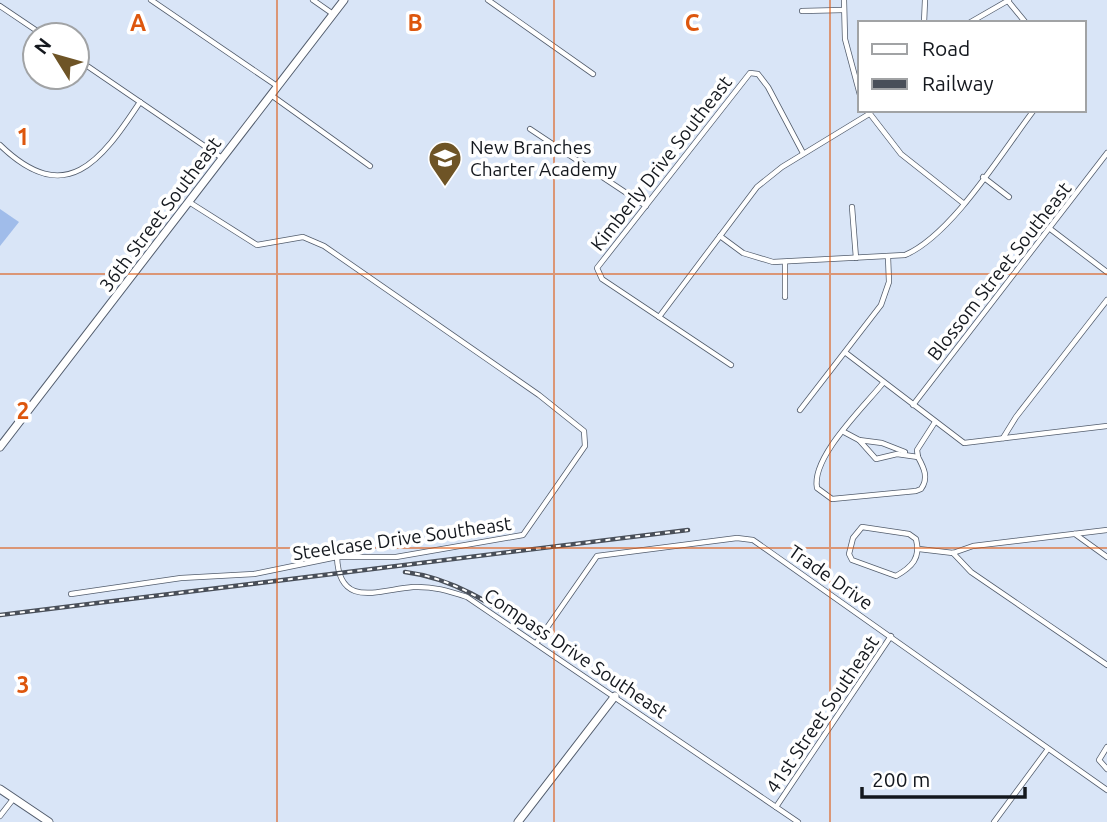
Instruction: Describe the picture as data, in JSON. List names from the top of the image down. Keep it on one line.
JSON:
{"streets":{"street":["Kimberly Drive Southeast","36th Street Southeast","Blossom Street Southeast","Steelcase Drive Southeast","Trade Drive","Compass Drive Southeast","41st Street Southeast"]},"crossings":[["36th Street Southeast","Steelcase Drive Southeast"],["Steelcase Drive Southeast","Compass Drive Southeast"],["Trade Drive","Compass Drive Southeast"],["Trade Drive","41st Street Southeast"],["Compass Drive Southeast","41st Street Southeast"]],"places":{"school or university":["New Branches Charter Academy"]},"legend":["Road","Railway"],"scale_bar":"200 m","north":"top left","grid":{"columns":["A","B","C"],"rows":["1","2","3"]}}
